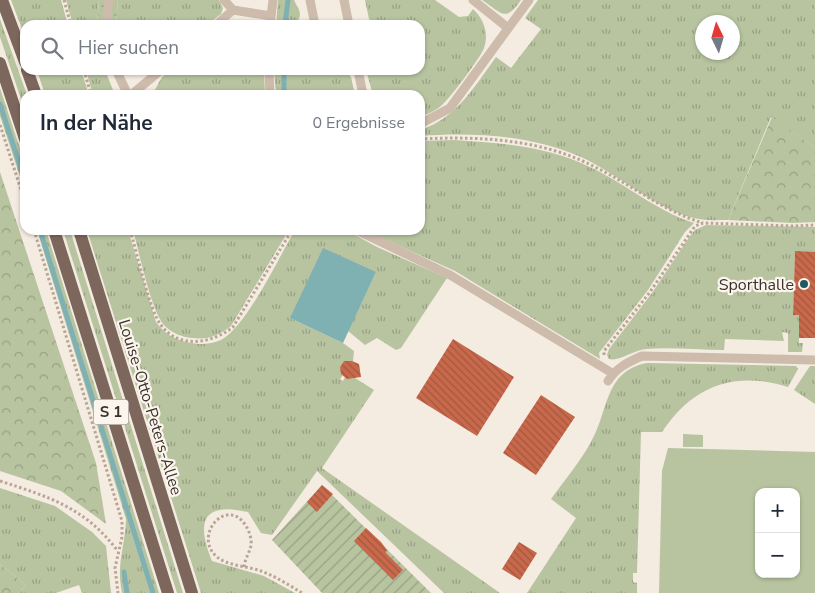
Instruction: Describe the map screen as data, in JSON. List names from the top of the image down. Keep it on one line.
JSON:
{"streets":{"main road":["Louise-Otto-Peters-Allee","S 1"]},"places":["Sporthalle"],"north":"top","page":{"search":"Hier suchen","heading":["In der Nähe","0 Ergebnisse"],"map_buttons":["+","−"]}}
